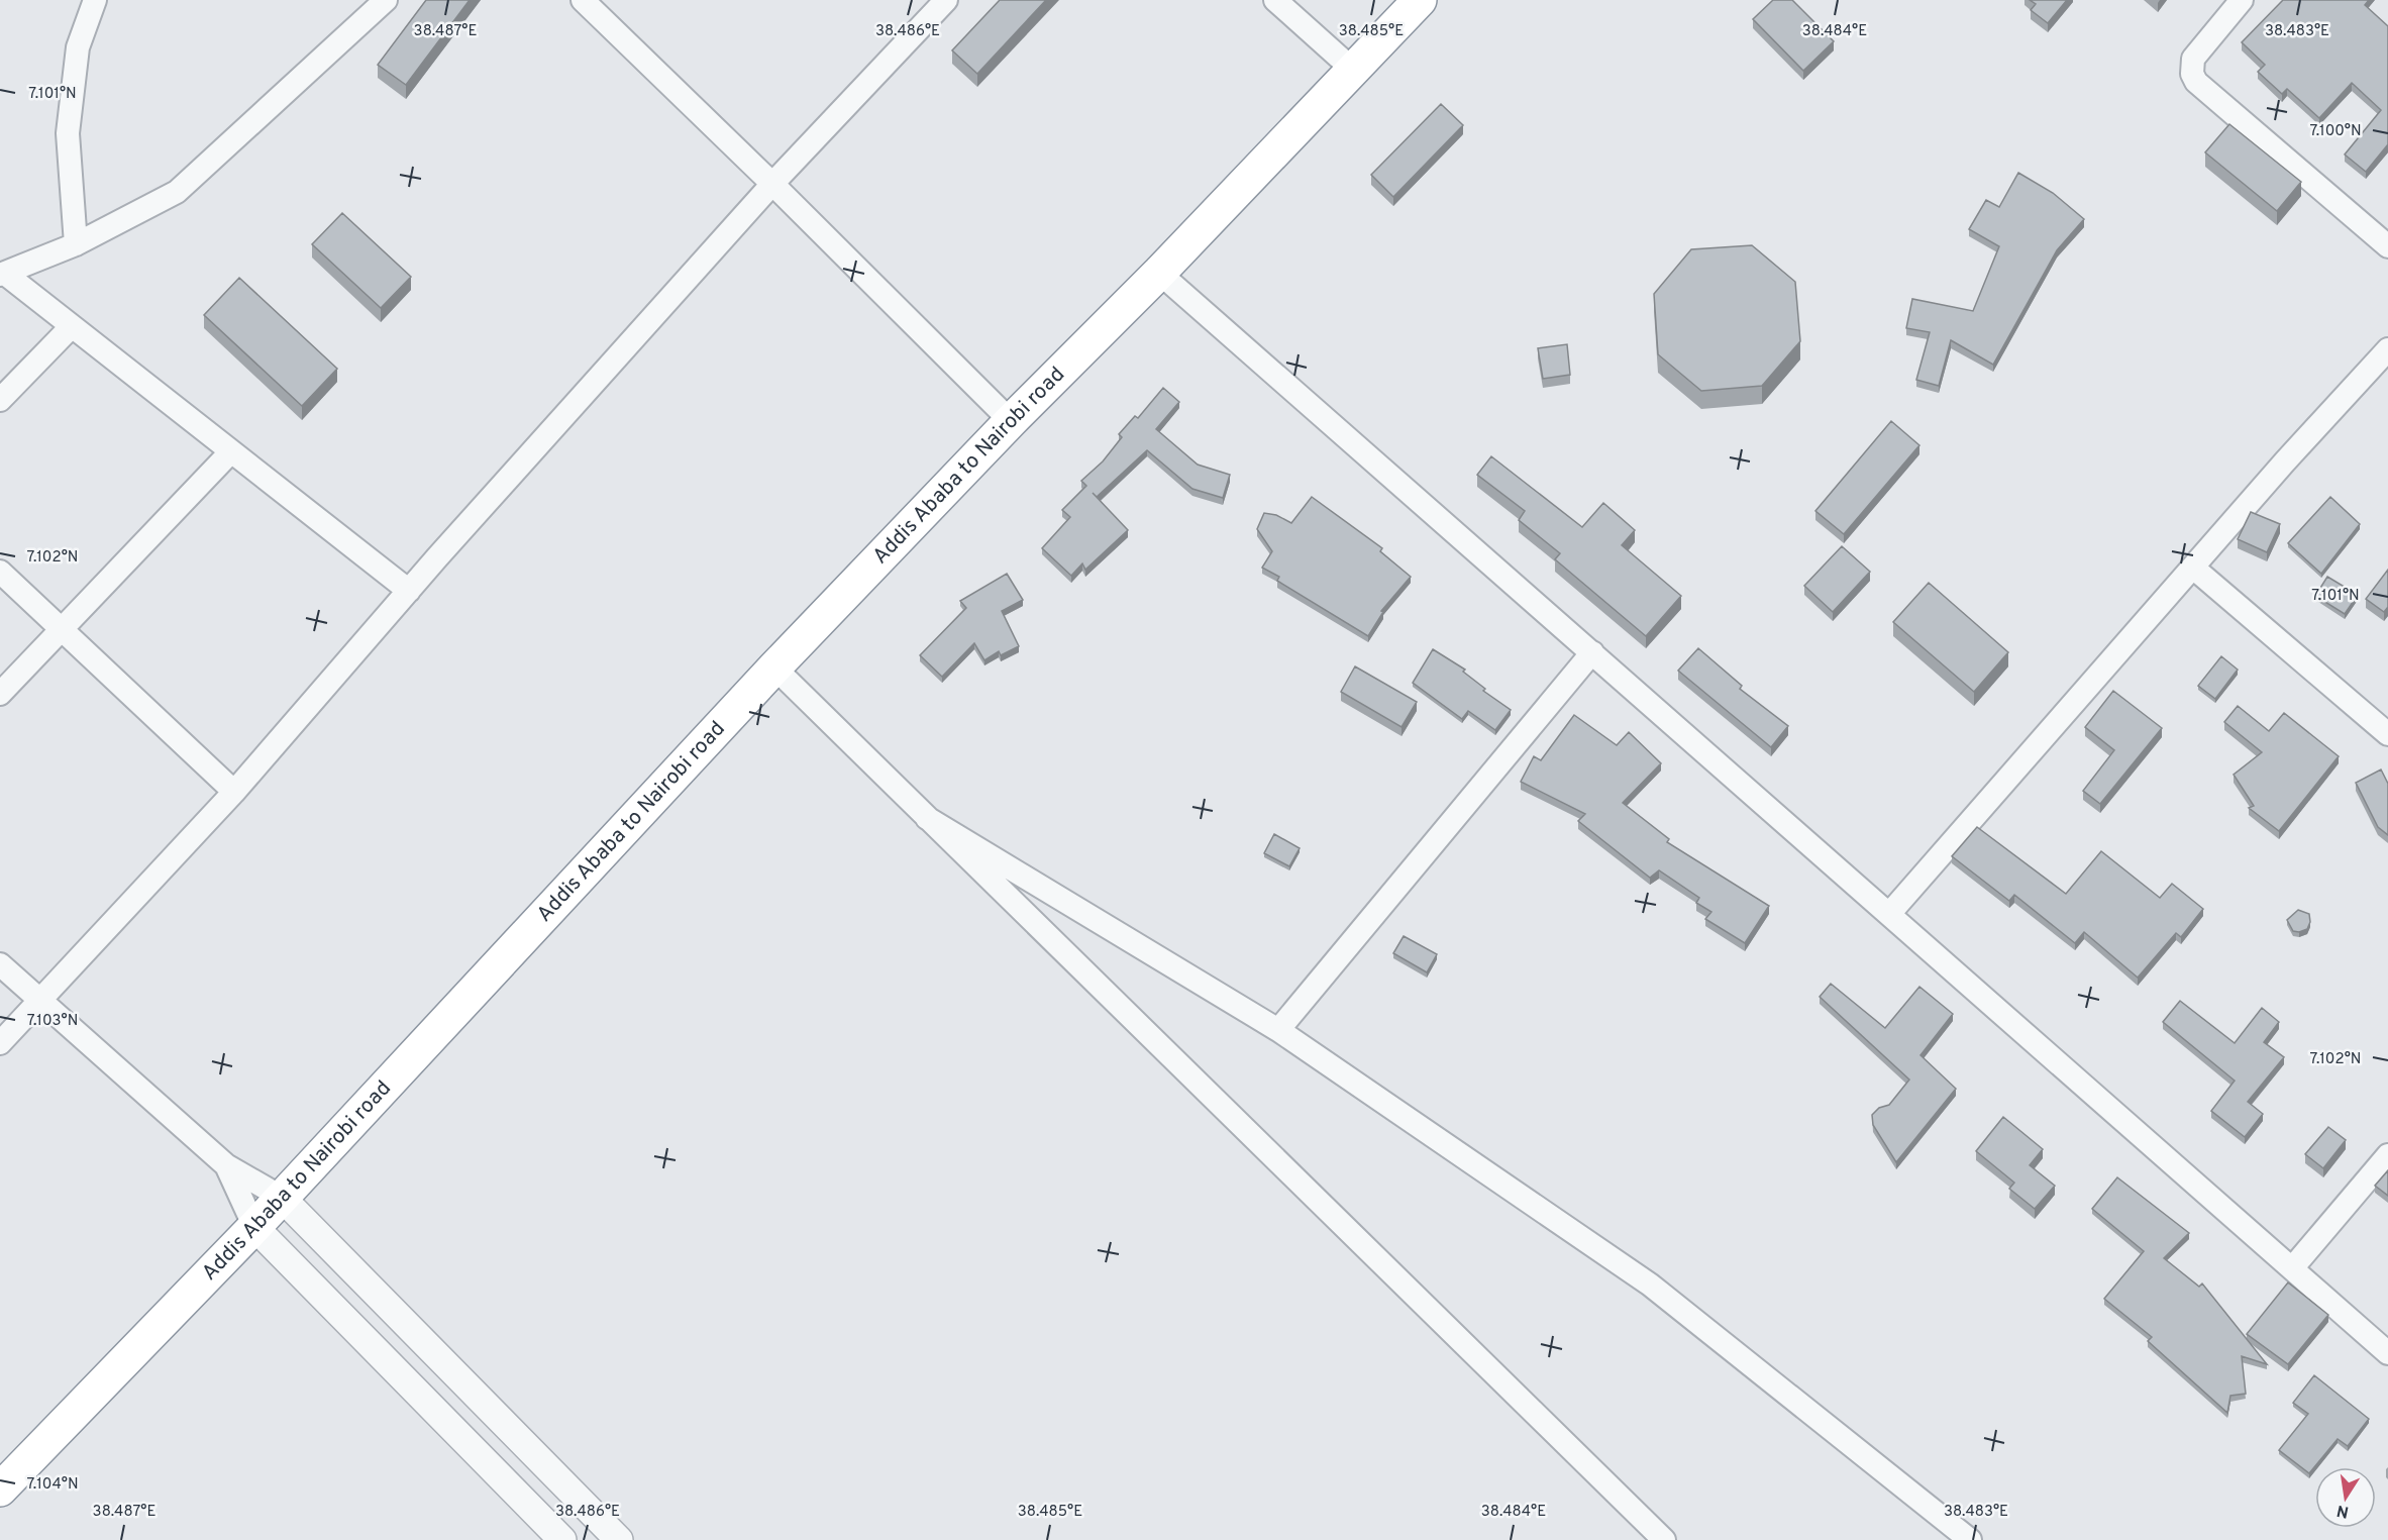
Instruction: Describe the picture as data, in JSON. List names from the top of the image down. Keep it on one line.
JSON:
{"streets":{"highway":["Addis Ababa to Nairobi road"]},"north":"bottom","coordinates":["38.487°E","38.486°E","38.485°E","38.484°E","38.483°E","7.101°N","7.100°N","7.102°N","7.103°N","7.104°N"]}
